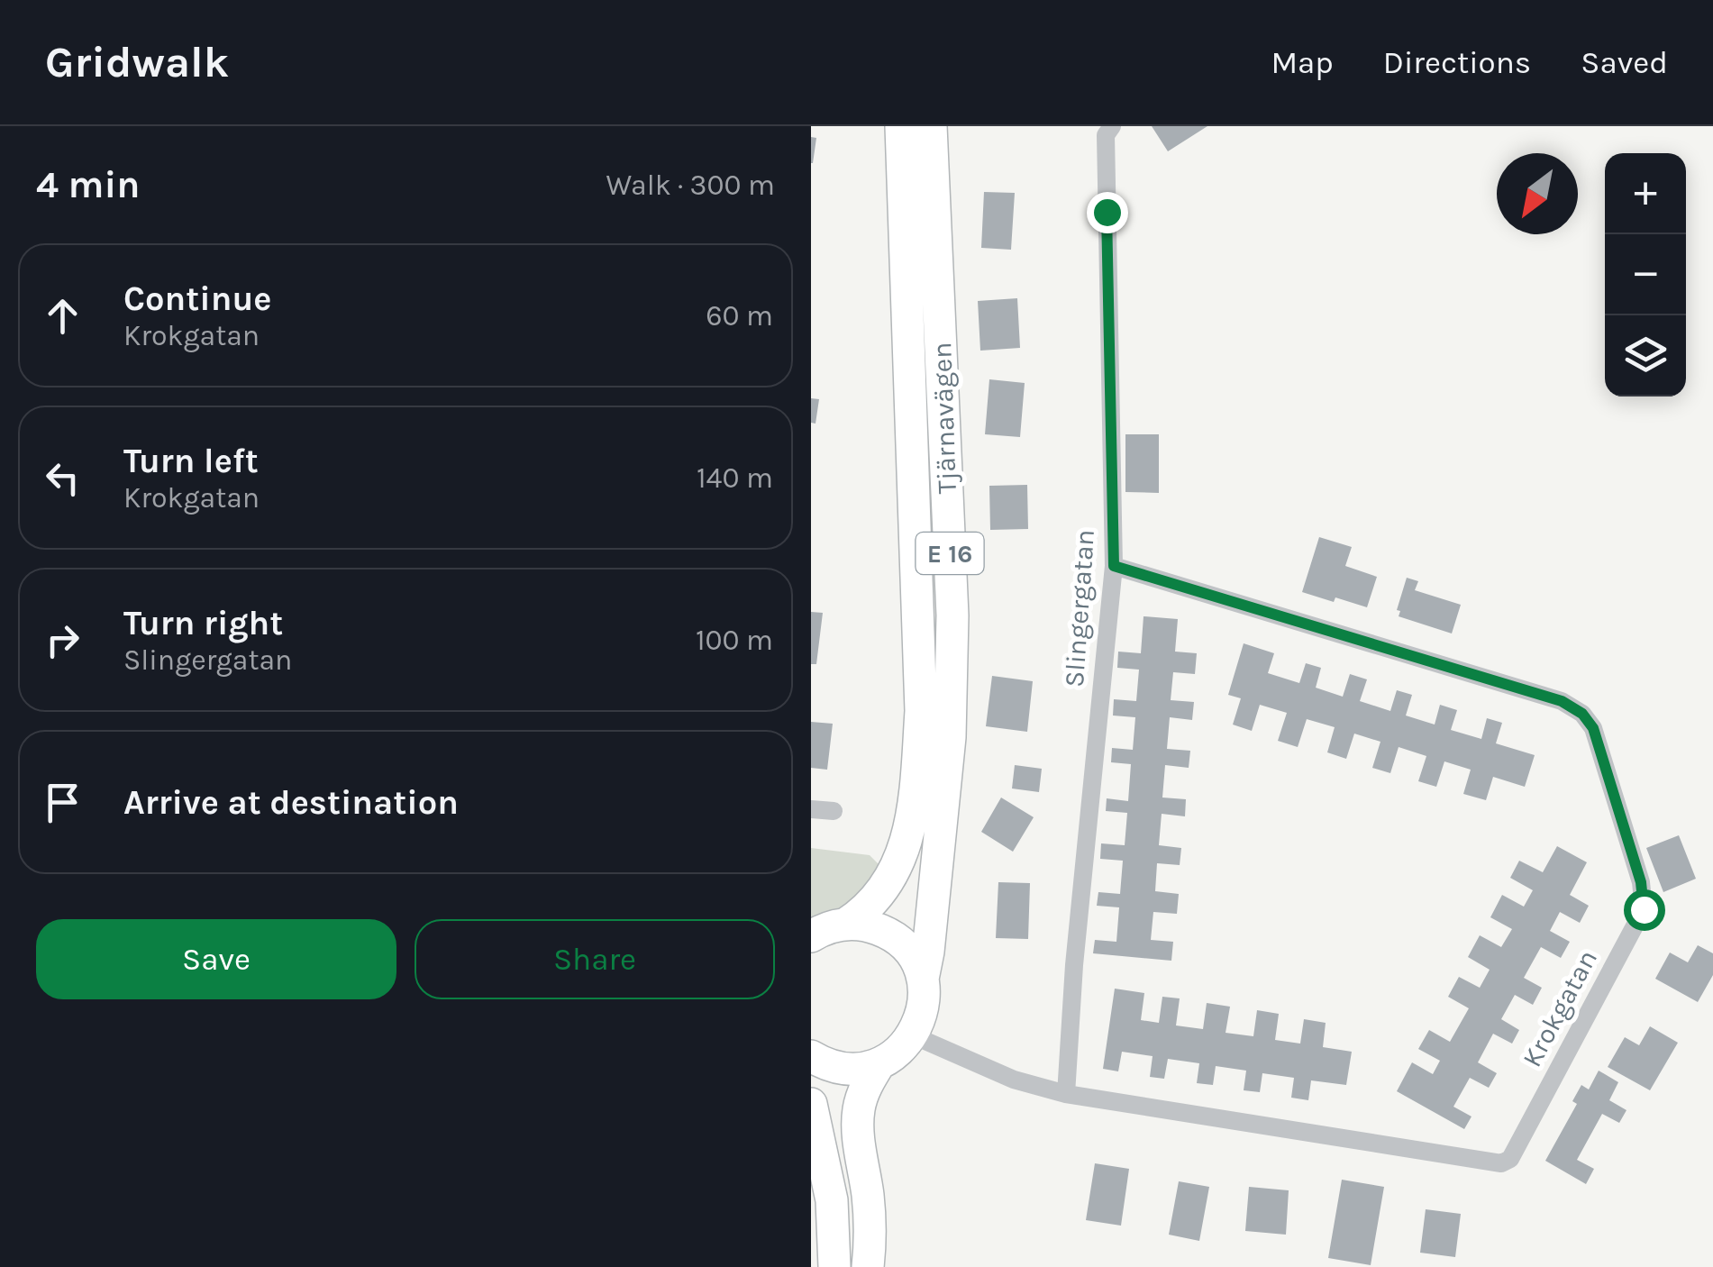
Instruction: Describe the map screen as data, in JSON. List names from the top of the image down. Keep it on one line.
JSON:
{"streets":{"highway":["Tjärnavägen","E 16"],"street":["Slingergatan","Krokgatan"]},"crossings":[["Tjärnavägen","Krokgatan"],["Slingergatan","Krokgatan"]],"north":"bottom left","page":{"header":"Gridwalk","nav":["Map","Directions","Saved"],"heading":["4 min","Walk · 300 m"],"map_buttons":["+","−"],"list":[["Continue","Krokgatan","60 m"],["Turn left","Krokgatan","140 m"],["Turn right","Slingergatan","100 m"],"Arrive at destination"],"buttons":["Save","Share"]}}
